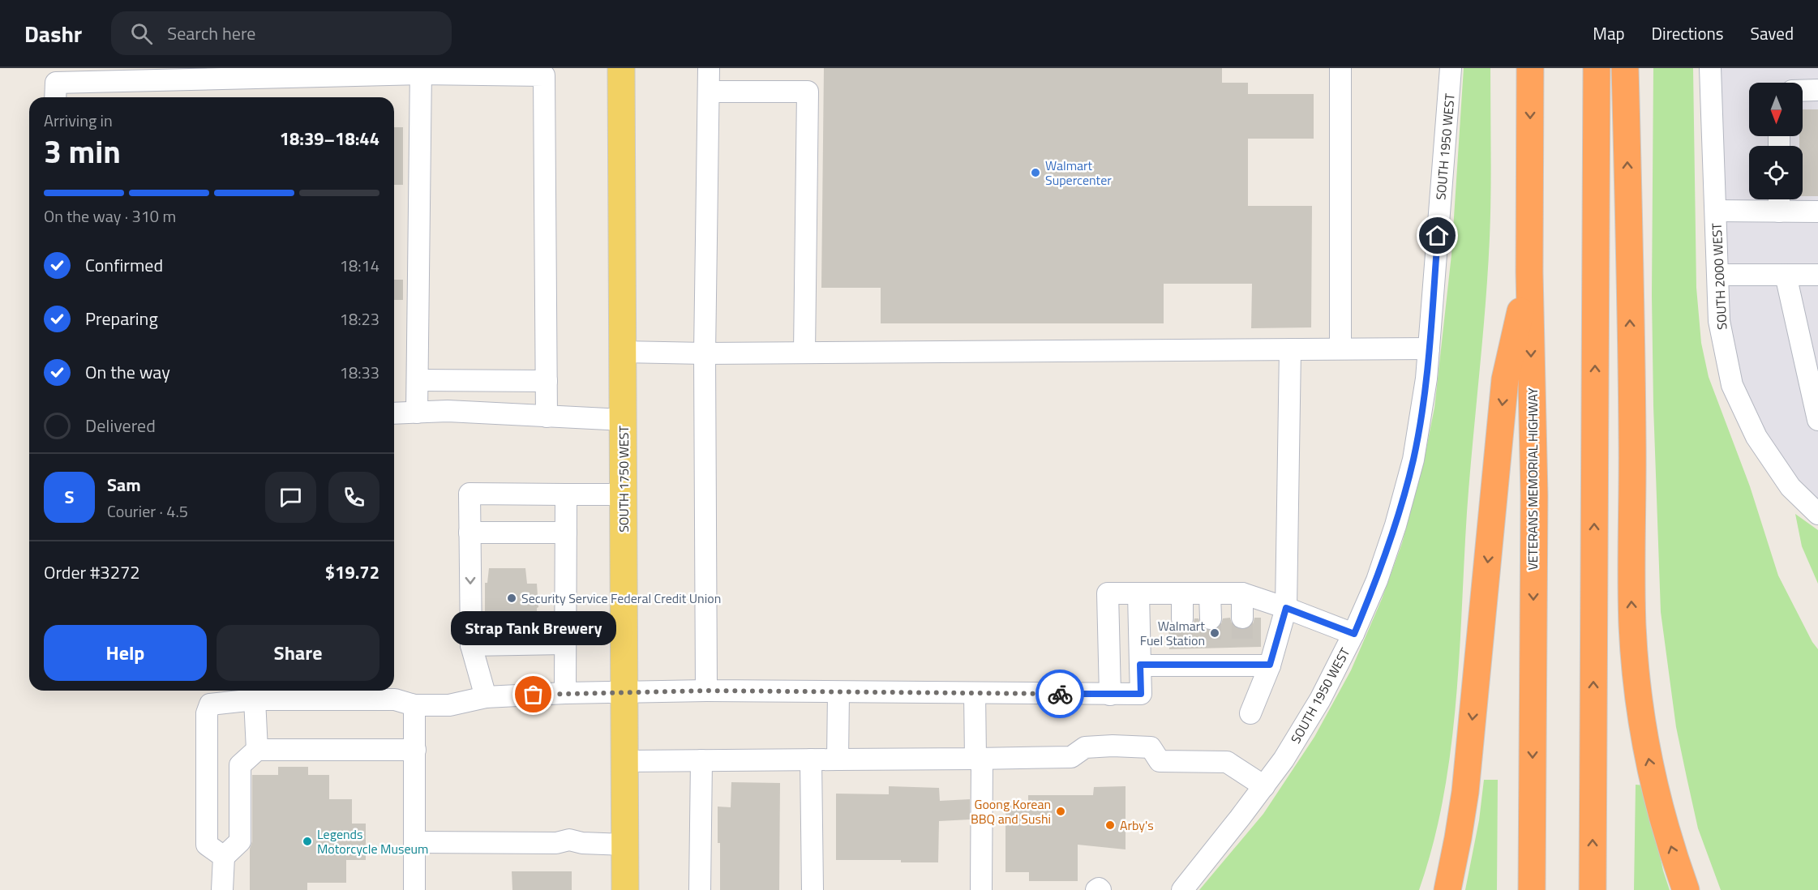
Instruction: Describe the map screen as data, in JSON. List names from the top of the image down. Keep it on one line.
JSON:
{"streets":{"highway":["VETERANS MEMORIAL HIGHWAY"],"main road":["SOUTH 1750 WEST"],"street":["SOUTH 1950 WEST","SOUTH 2000 WEST"]},"places":["Walmart Supercenter","Security Service Federal Credit Union","Walmart Fuel Station","Strap Tank Brewery","Goong Korean BBQ and Sushi","Arby's","Legends Motorcycle Museum"],"north":"bottom","page":{"header":"Dashr","search":"Search here","nav":["Map","Directions","Saved"],"heading":["3 min","Arriving in","18:39–18:44"],"panel":["Sam","Courier · 4.5","Order #3272","$19.72"],"bar":"On the way · 310 m","list":[["Confirmed","18:14"],["Preparing","18:23"],["On the way","18:33"],"Delivered"],"round":"S","bubble":"Strap Tank Brewery","buttons":["Help","Share"]}}
